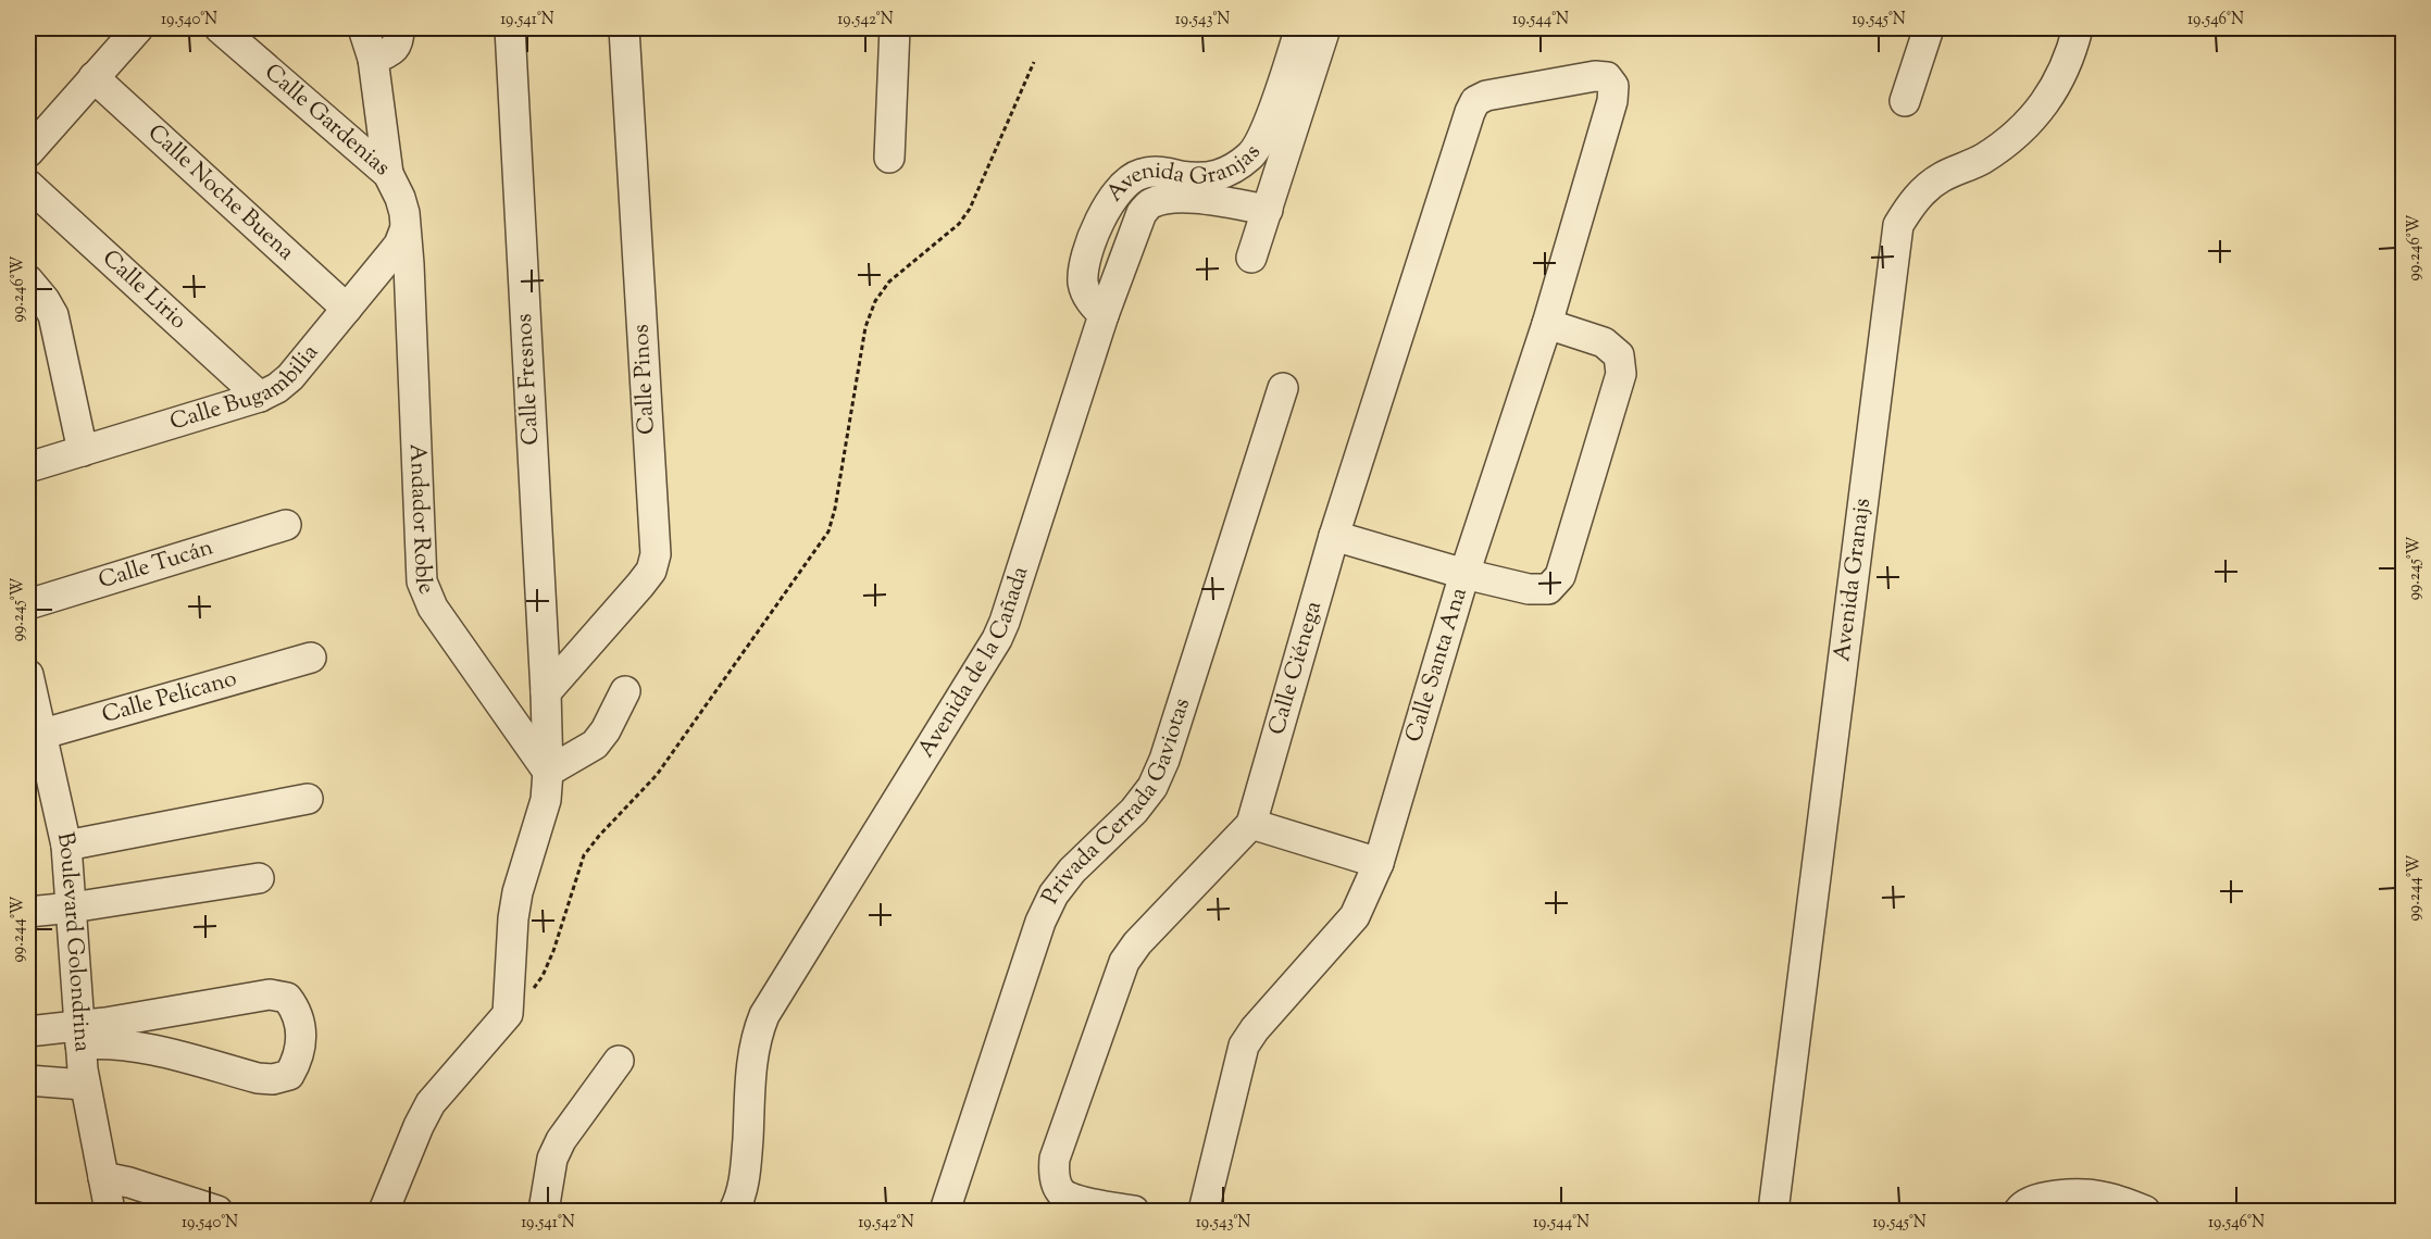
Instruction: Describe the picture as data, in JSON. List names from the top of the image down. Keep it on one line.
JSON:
{"streets":{"street":["Calle Gardenias","Avenida Granjas","Calle Noche Buena","Calle Lirio","Calle Fresnos","Calle Pinos","Calle Bugambilia","Andador Roble","Calle Tucán","Avenida Granajs","Avenida de la Cañada","Calle Santa Ana","Calle Ciénega","Calle Pelícano","Privada Cerrada Gaviotas","Boulevard Golondrina"]},"crossings":[["Calle Gardenias","Calle Bugambilia"],["Calle Gardenias","Andador Roble"],["Avenida Granjas","Avenida de la Cañada"],["Calle Noche Buena","Calle Bugambilia"],["Calle Lirio","Calle Bugambilia"],["Calle Fresnos","Calle Pinos"],["Calle Fresnos","Andador Roble"],["Calle Bugambilia","Andador Roble"],["Calle Santa Ana","Calle Ciénega"],["Calle Pelícano","Boulevard Golondrina"]],"coordinates":["19.540°N","19.541°N","19.542°N","19.543°N","19.544°N","19.545°N","19.546°N","99.246°W","99.245°W","99.244°W"]}
